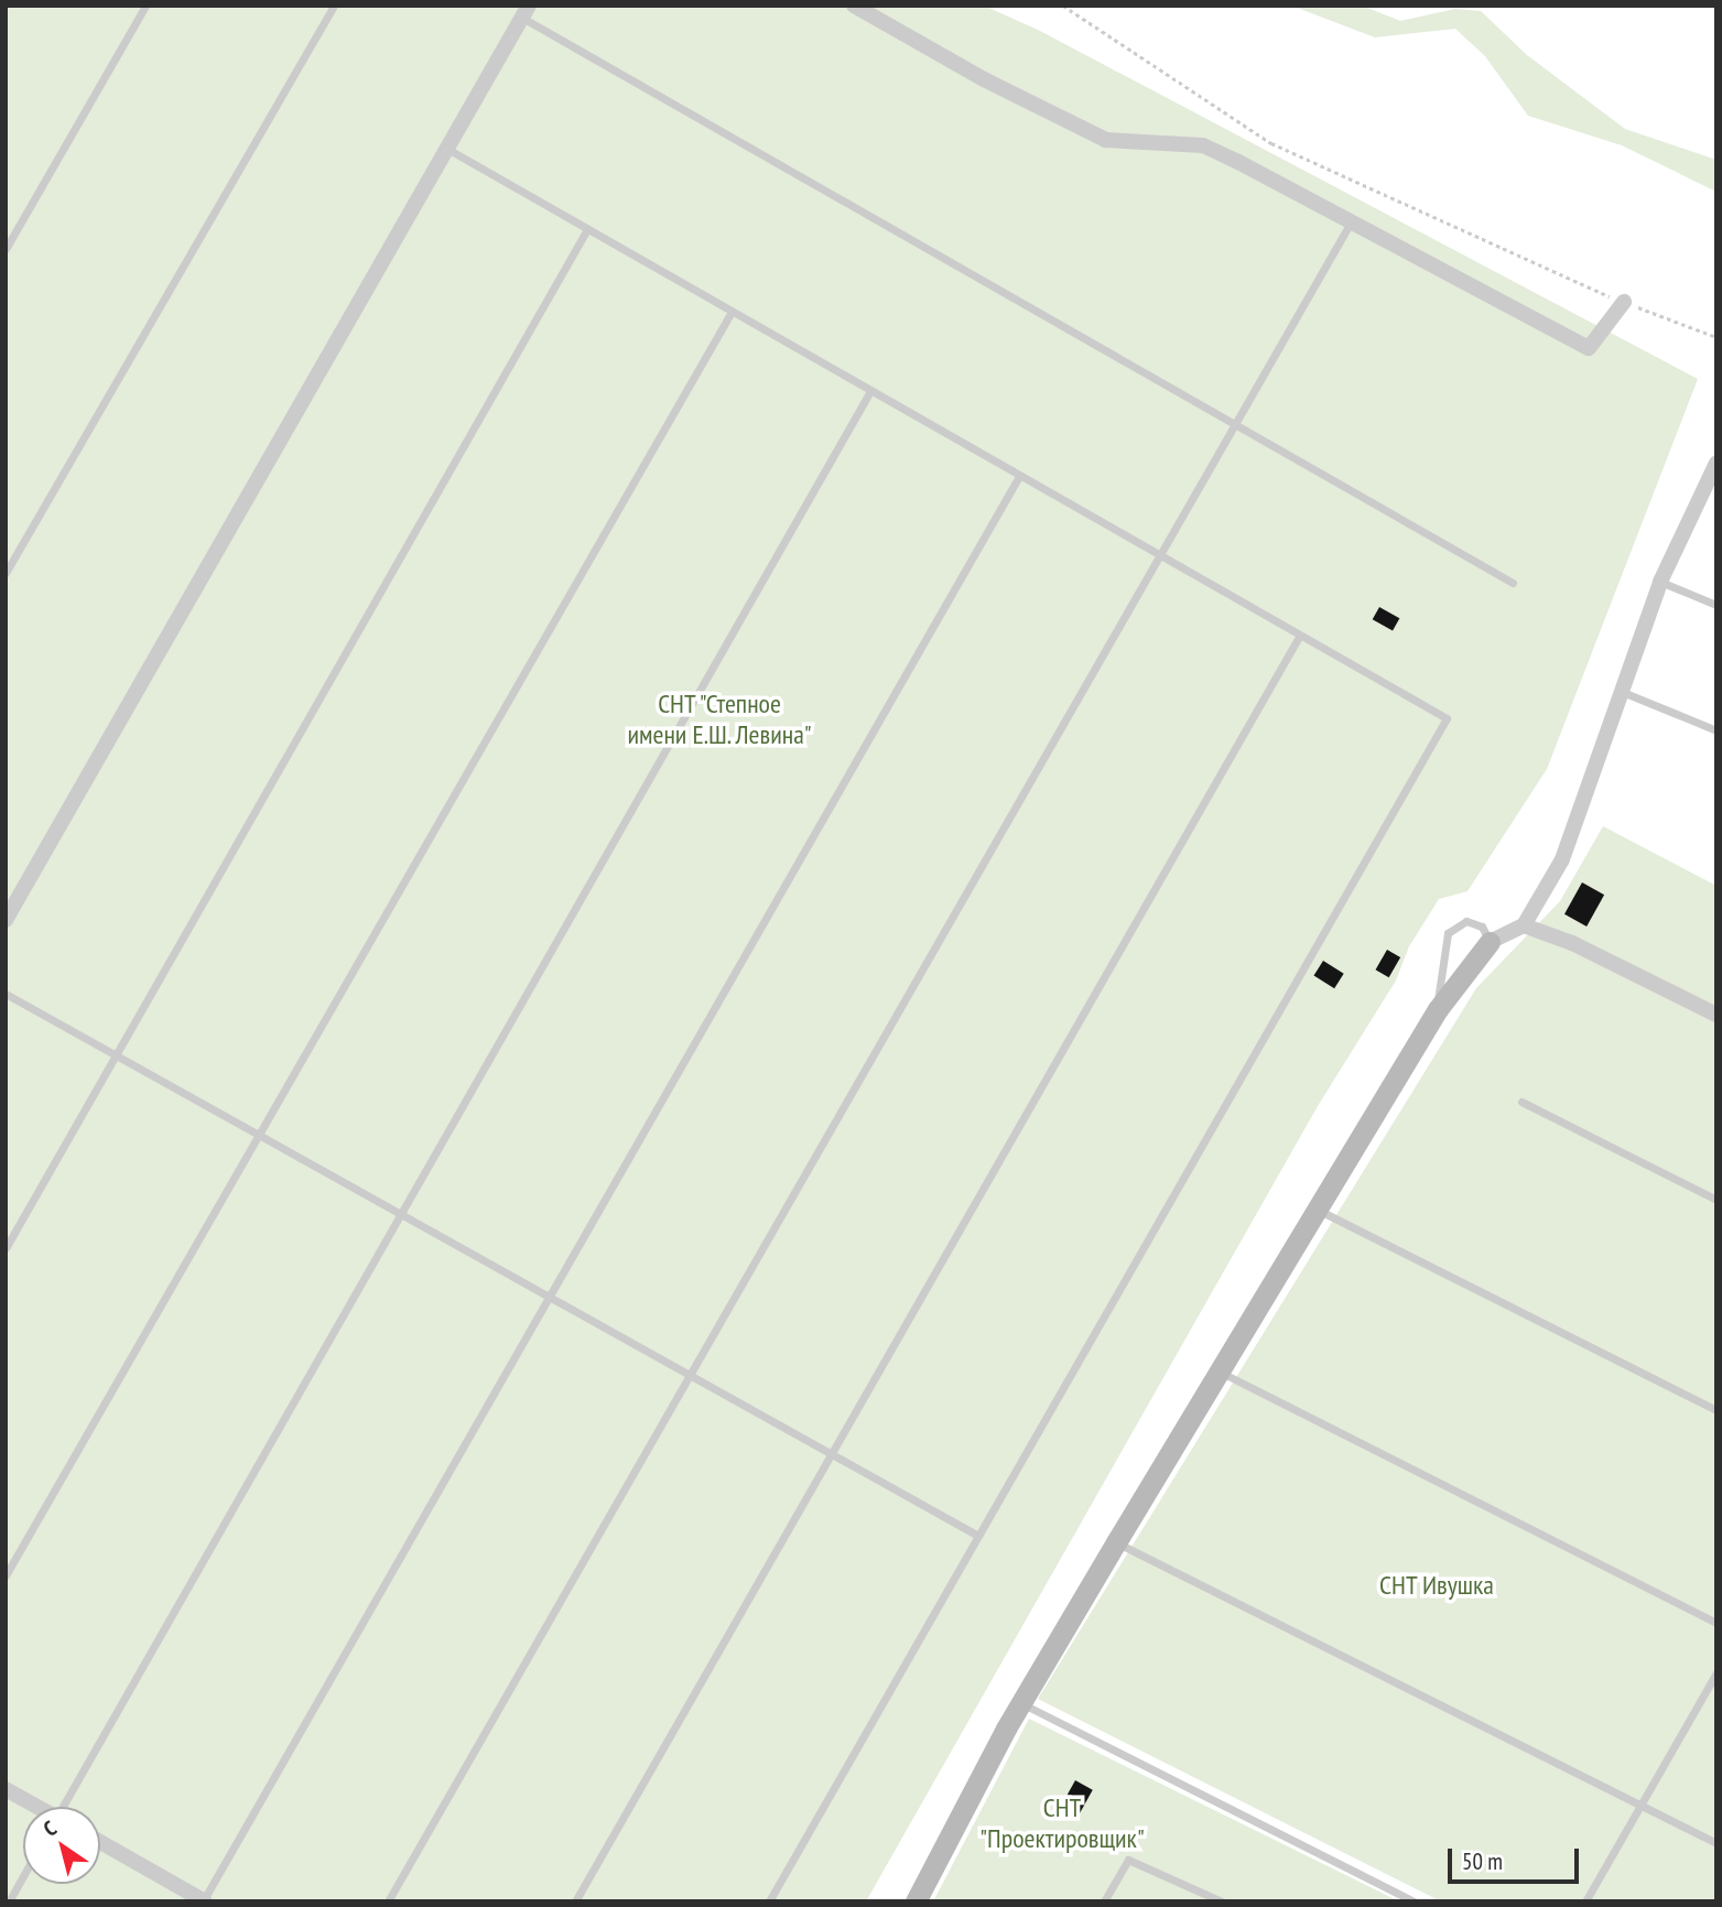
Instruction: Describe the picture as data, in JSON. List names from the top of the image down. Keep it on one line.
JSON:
{"parks":["СНТ \"Степное имени Е.Ш. Левина\"","СНТ Ивушка","СНТ \"Проектировщик\""],"scale_bar":"50 m","north":"top left"}
